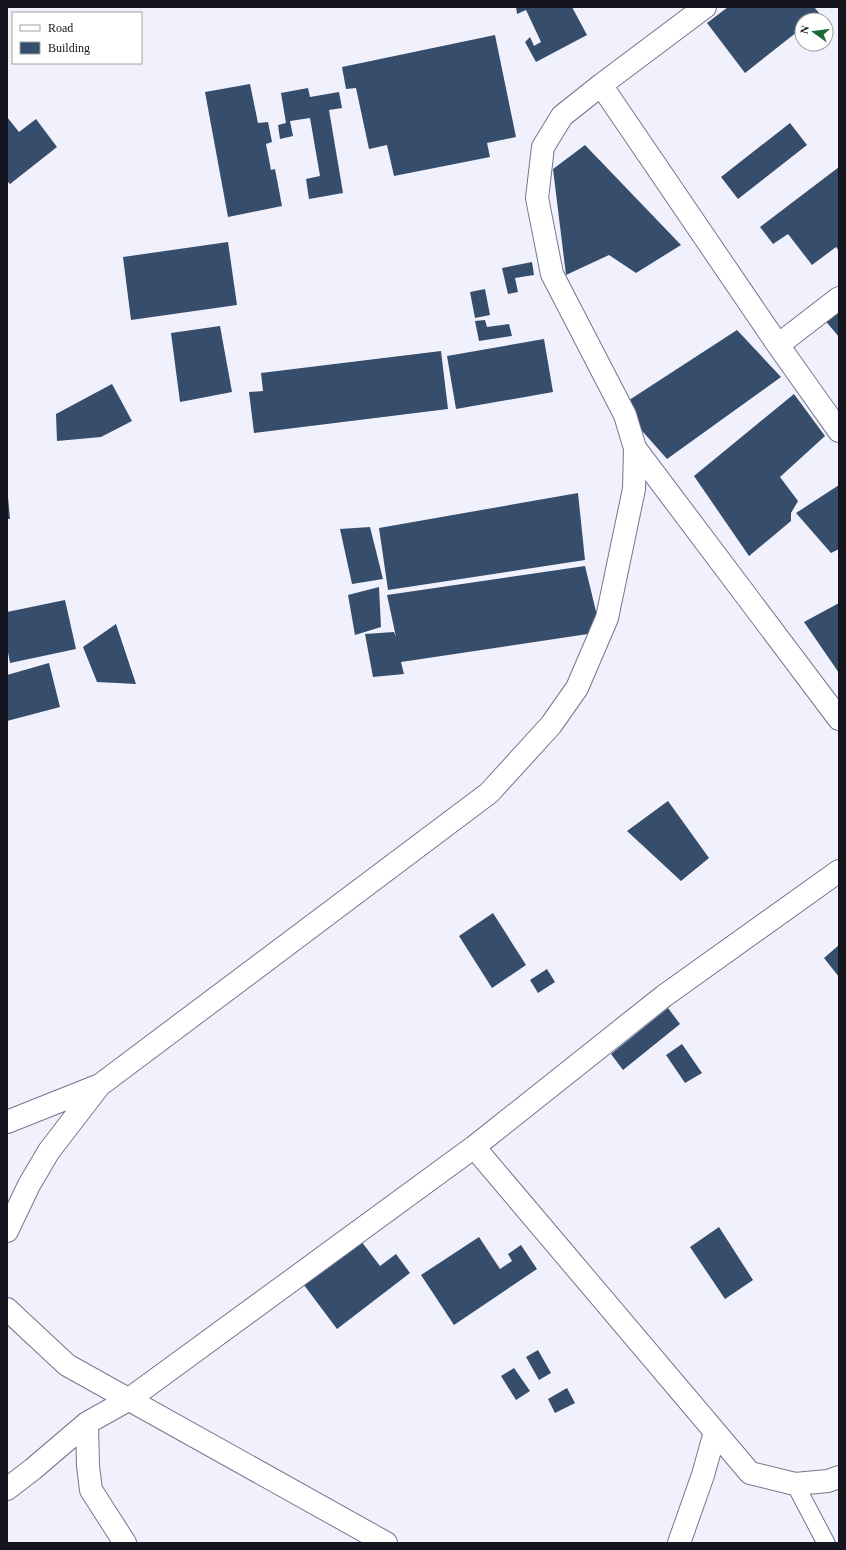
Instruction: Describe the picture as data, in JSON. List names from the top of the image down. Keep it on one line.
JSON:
{"legend":["Road","Building"],"north":"left"}
